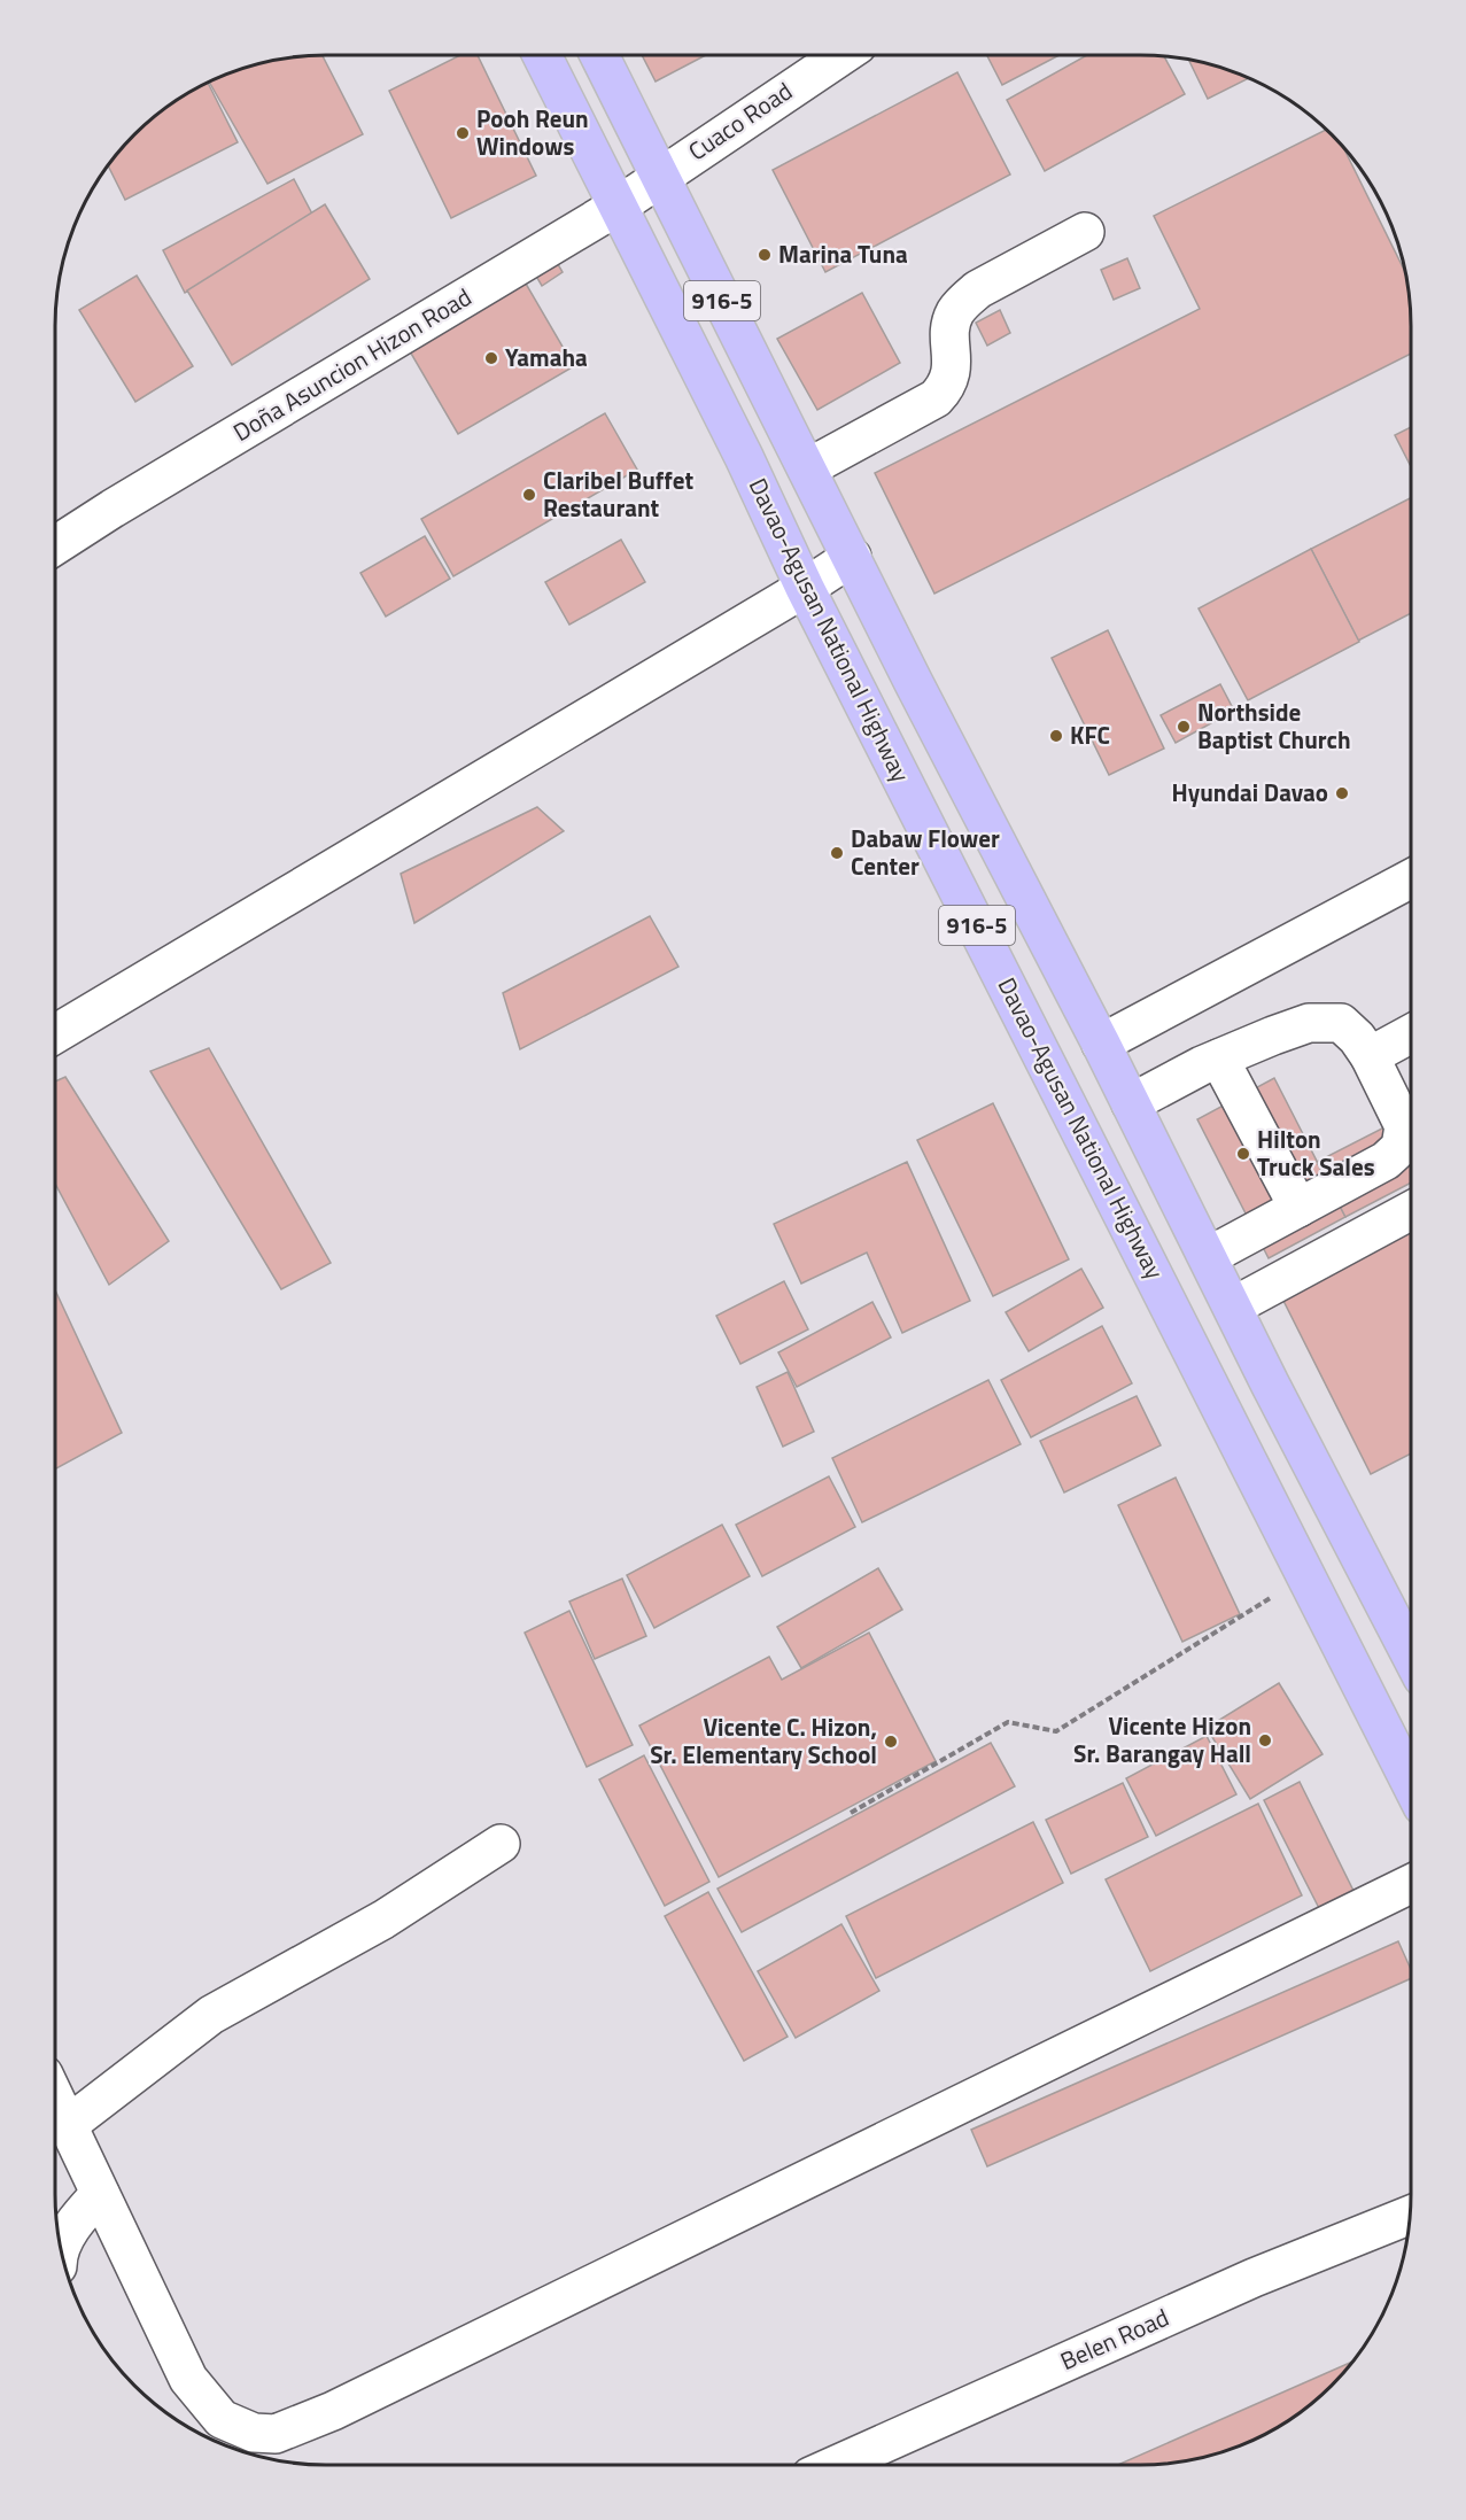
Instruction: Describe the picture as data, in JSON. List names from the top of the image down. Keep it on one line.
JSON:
{"streets":{"main road":["916-5","Davao-Agusan National Highway"],"street":["Cuaco Road","Doña Asuncion Hizon Road","Belen Road"]},"crossings":[["Cuaco Road","916-5"],["Cuaco Road","Doña Asuncion Hizon Road"],["916-5","Doña Asuncion Hizon Road"],["Doña Asuncion Hizon Road","Davao-Agusan National Highway"]],"places":["Pooh Reun Windows","Marina Tuna","Yamaha","Claribel Buffet Restaurant","Northside Baptist Church","KFC","Hyundai Davao","Dabaw Flower Center","Hilton Truck Sales","Vicente Hizon Sr. Barangay Hall","Vicente C. Hizon, Sr. Elementary School"]}
